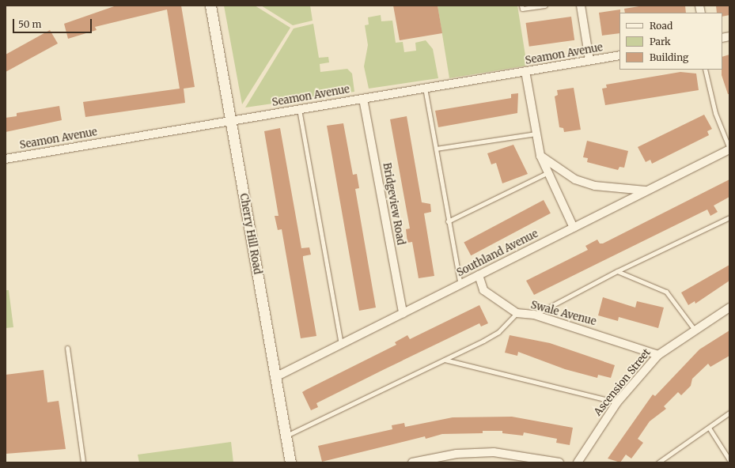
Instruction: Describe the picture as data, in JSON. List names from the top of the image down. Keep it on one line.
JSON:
{"streets":{"street":["Seamon Avenue","Bridgeview Road","Cherry Hill Road","Southland Avenue","Swale Avenue","Ascension Street"]},"crossings":[["Seamon Avenue","Bridgeview Road"],["Seamon Avenue","Cherry Hill Road"],["Bridgeview Road","Southland Avenue"],["Cherry Hill Road","Southland Avenue"],["Southland Avenue","Swale Avenue"],["Swale Avenue","Ascension Street"]],"legend":["Road","Park","Building"],"scale_bar":"50 m"}
